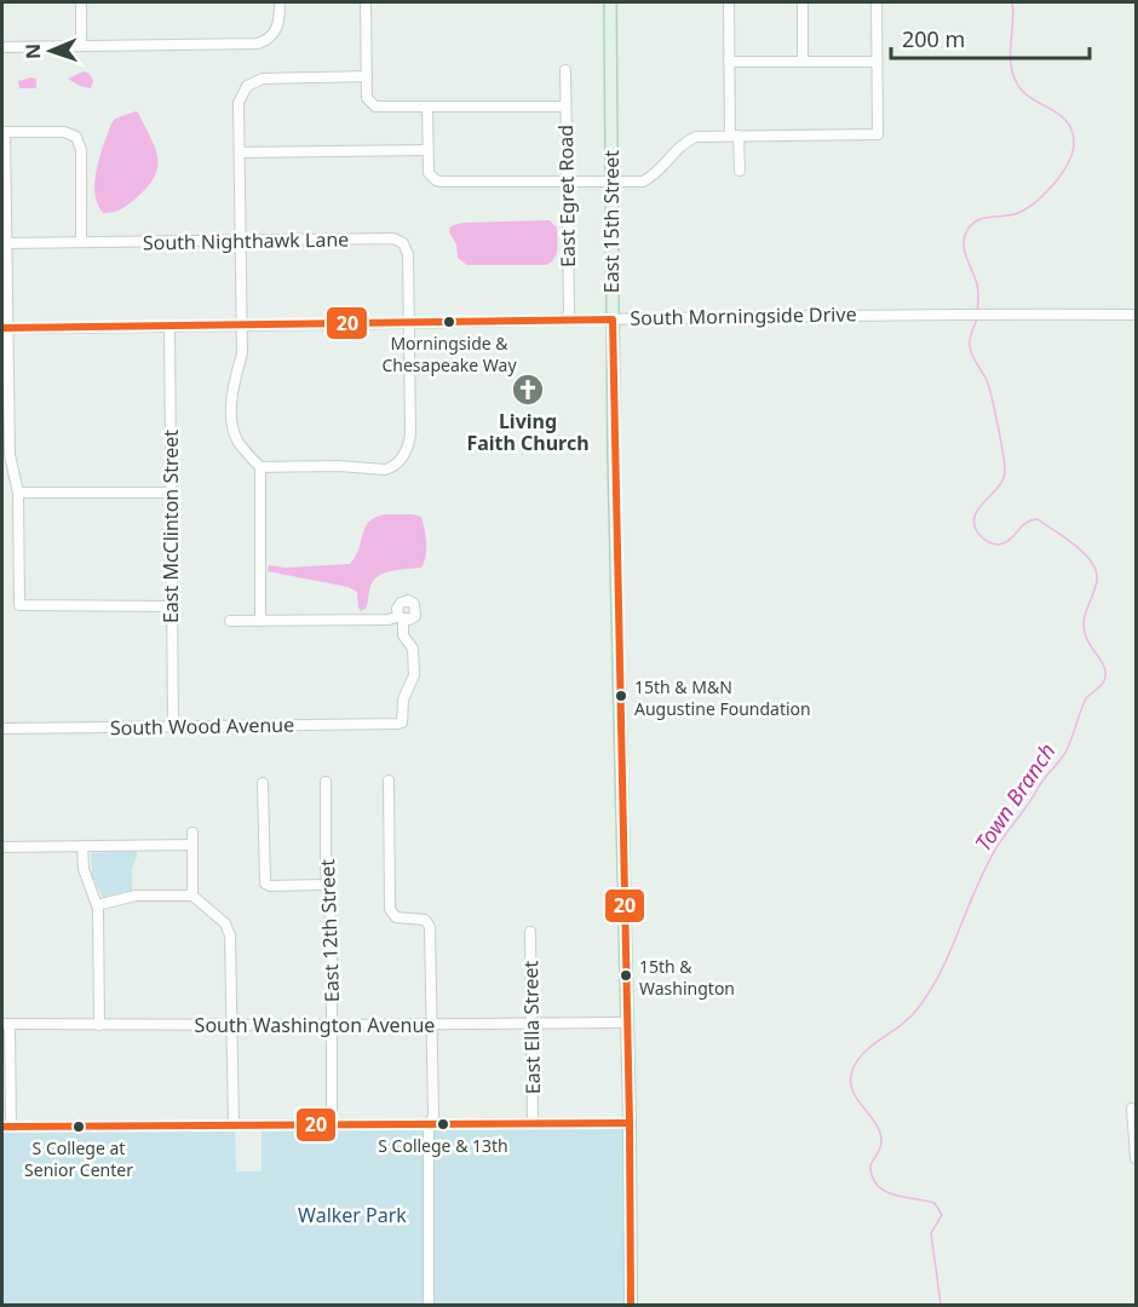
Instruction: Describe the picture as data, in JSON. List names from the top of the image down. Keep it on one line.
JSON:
{"streets":{"main road":["East 15th Street"],"street":["East Egret Road","South Nighthawk Lane","South Morningside Drive","East McClinton Street","South Wood Avenue","East 12th Street","South Washington Avenue","East Ella Street"]},"crossings":[["East Egret Road","South Morningside Drive"],["East 15th Street","South Morningside Drive"],["East 15th Street","South Washington Avenue"],["South Nighthawk Lane","South Morningside Drive"],["South Morningside Drive","East McClinton Street"],["East McClinton Street","South Wood Avenue"],["East 12th Street","South Washington Avenue"],["South Washington Avenue","East Ella Street"]],"water":["Town Branch"],"parks":["Walker Park"],"places":{"other":["Morningside & Chesapeake Way","15th & M&N Augustine Foundation","15th & Washington","S College & 13th","S College at Senior Center"],"church":["Living Faith Church"]},"lines":["transit line 20"],"scale_bar":"200 m","north":"left"}
